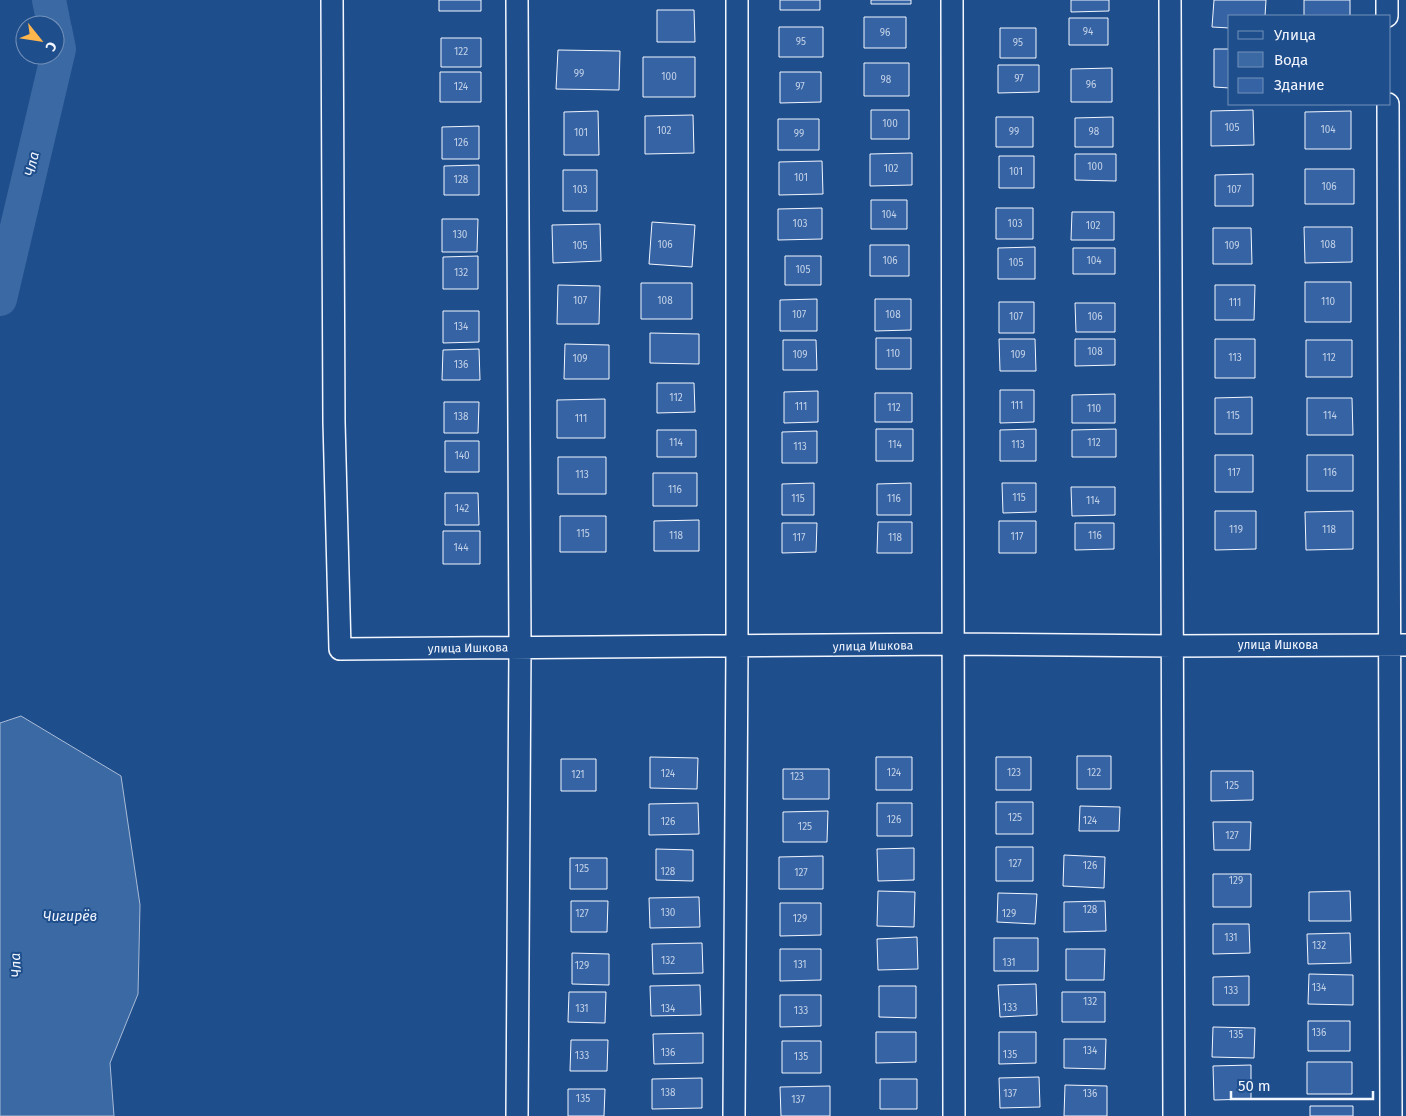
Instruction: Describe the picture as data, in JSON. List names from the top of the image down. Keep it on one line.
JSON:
{"streets":{"street":["улица Ишкова"]},"water":["Чла","Чигирёв"],"house_numbers":["94","96","95","95","122","99","100","97","98","96","124","97","100","105","104","102","99","98","101","99","126","100","102","101","101","128","106","103","107","104","103","103","102","130","106","108","105","109","106","104","105","105","132","107","108","110","111","107","108","107","106","134","108","110","109","109","113","112","109","136","112","111","111","112","110","115","114","138","111","114","112","114","113","113","140","117","116","113","116","115","115","116","114","142","119","118","115","118","116","117","117","118","144","124","123","122","124","121","123","125","125","126","124","126","125","127","127","126","125","128","127","129","128","130","127","129","129","131","132","132","131","131","129","134","133","132","133","131","134","133","136","135","134","136","135","133","135","138","137","136","135","137"],"legend":["Улица","Вода","Здание"],"scale_bar":"50 m","north":"bottom right"}
